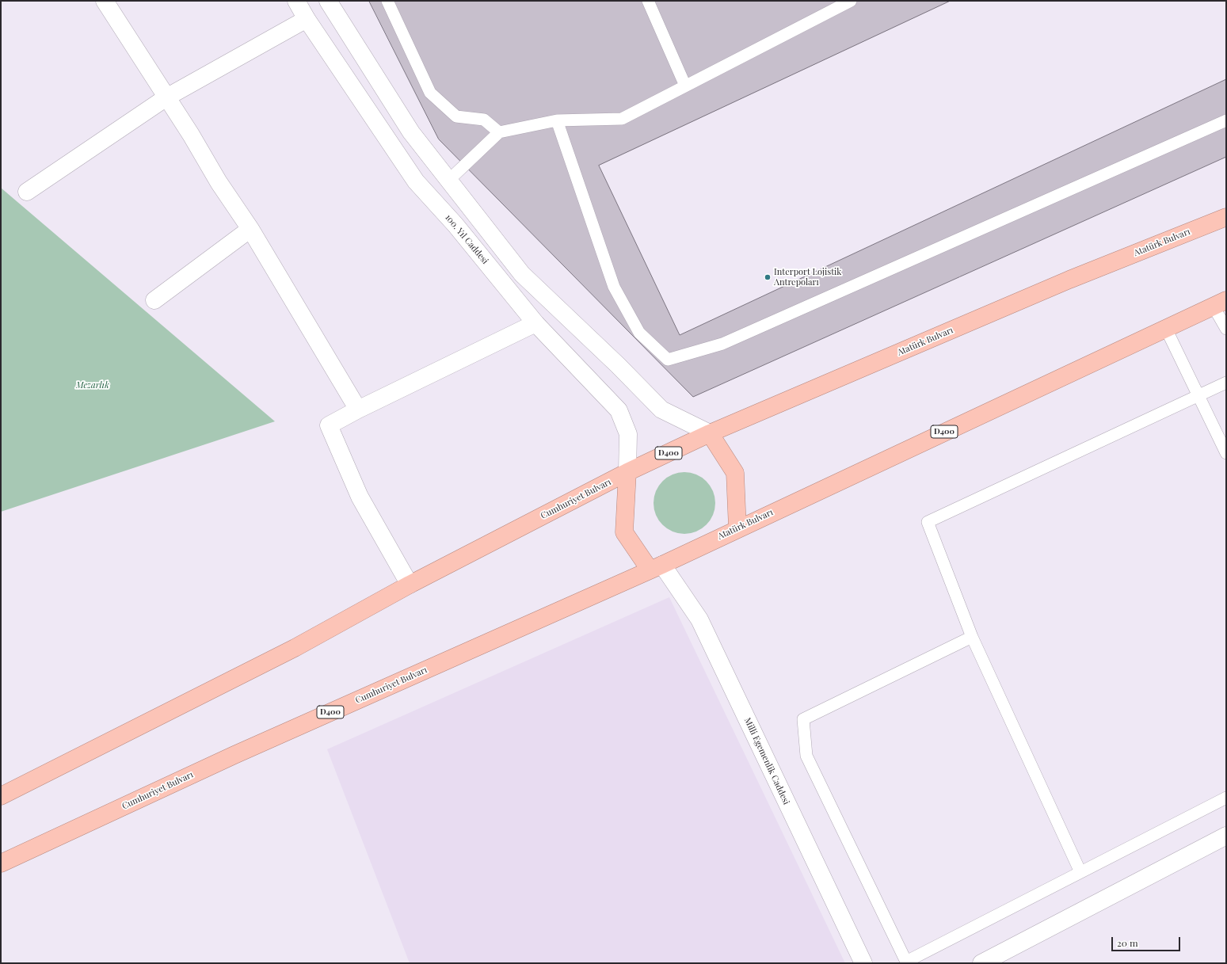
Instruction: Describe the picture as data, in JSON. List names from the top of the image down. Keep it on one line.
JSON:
{"streets":{"highway":["Atatürk Bulvarı","D400","Cumhuriyet Bulvarı"],"street":["100. Yıl Caddesi","Milli Egemenlik Caddesi"]},"crossings":[["100. Yıl Caddesi","Atatürk Bulvarı"],["100. Yıl Caddesi","Cumhuriyet Bulvarı"],["Atatürk Bulvarı","Cumhuriyet Bulvarı"],["Atatürk Bulvarı","Milli Egemenlik Caddesi"],["Cumhuriyet Bulvarı","Milli Egemenlik Caddesi"]],"parks":["Mezarlık"],"places":["Interport Lojistik Antrepoları"],"scale_bar":"20 m"}
